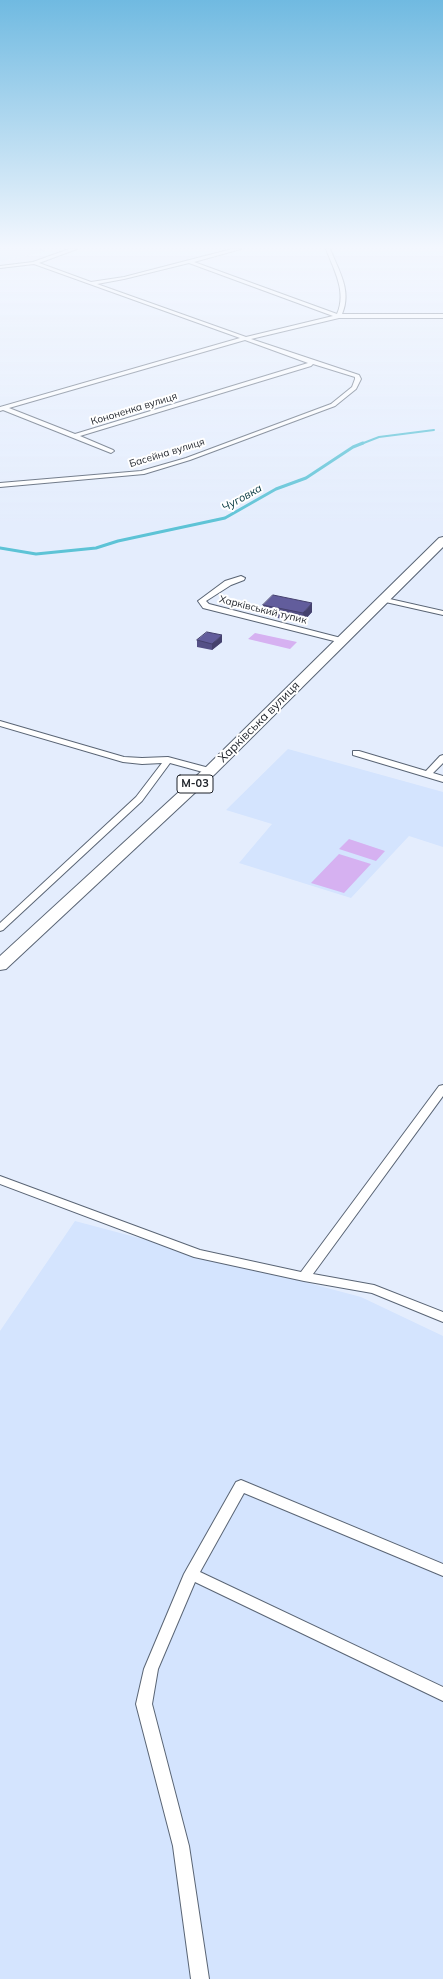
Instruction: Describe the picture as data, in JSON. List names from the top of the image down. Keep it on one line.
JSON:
{"streets":{"highway":["Харківська вулиця","М-03"],"street":["Кононенка вулиця","Басейна вулиця","Харківський тупик"]},"crossings":[["Кононенка вулиця","Басейна вулиця"],["Харківський тупик","Харківська вулиця"]],"water":["Чуговка"]}
